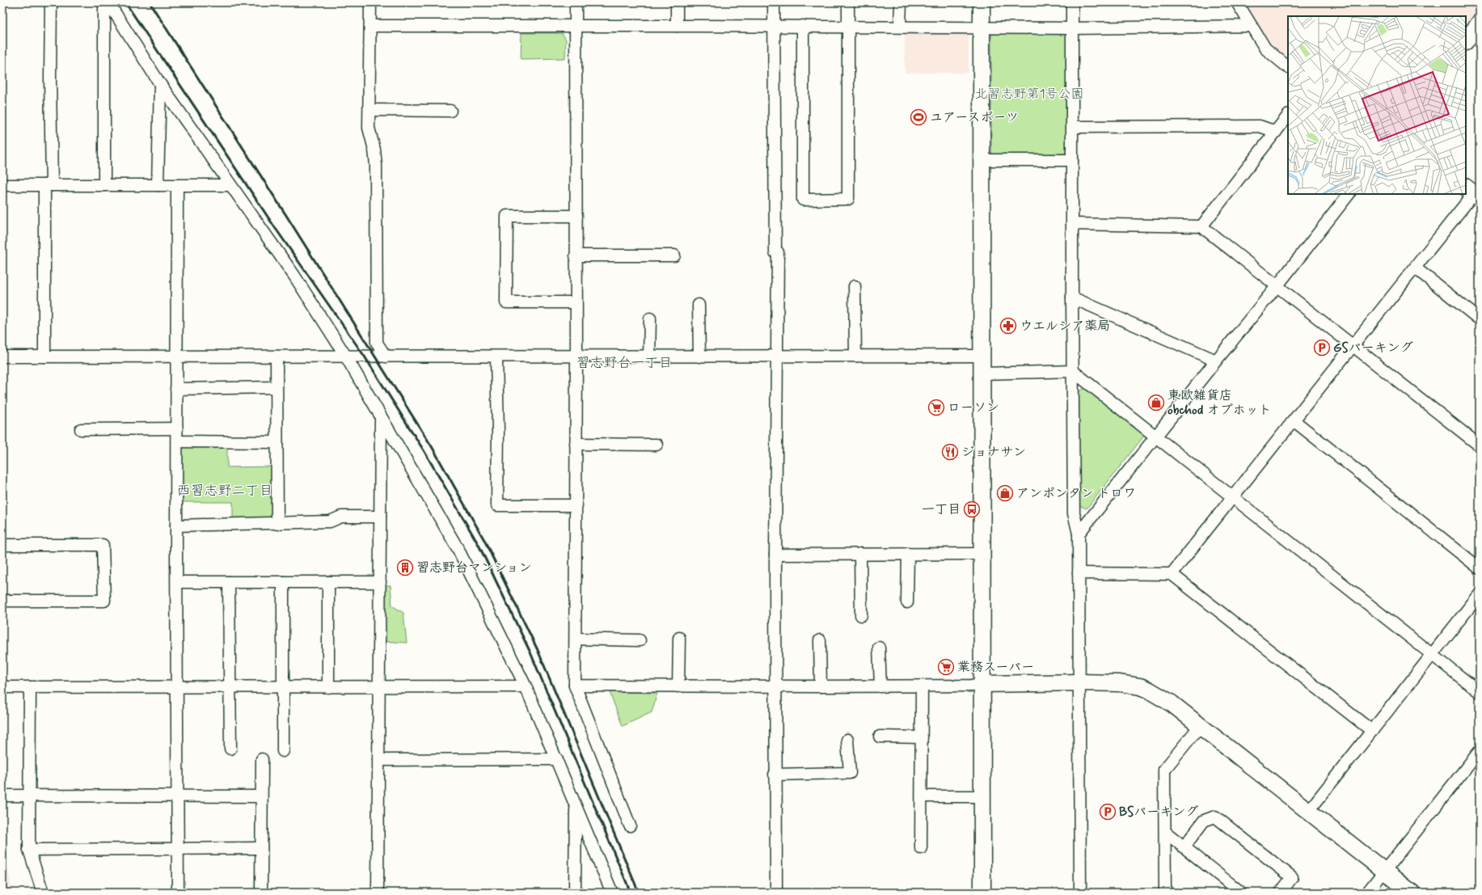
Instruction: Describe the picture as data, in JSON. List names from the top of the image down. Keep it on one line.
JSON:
{"districts":["習志野台一丁目","西習志野二丁目"],"parks":["北習志野第1号公園"],"places":{"sports":["ユアースポーツ"],"pharmacy":["ウエルシア薬局"],"parking":["GSパーキング","BSパーキング"],"shop":["東欧雑貨店 obchod オプホット","アンポンタン トロワ"],"supermarket":["ローソン","業務スーパー"],"restaurant":["ジョナサン"],"bus stop":["一丁目"],"building":["習志野台マンション"]}}
